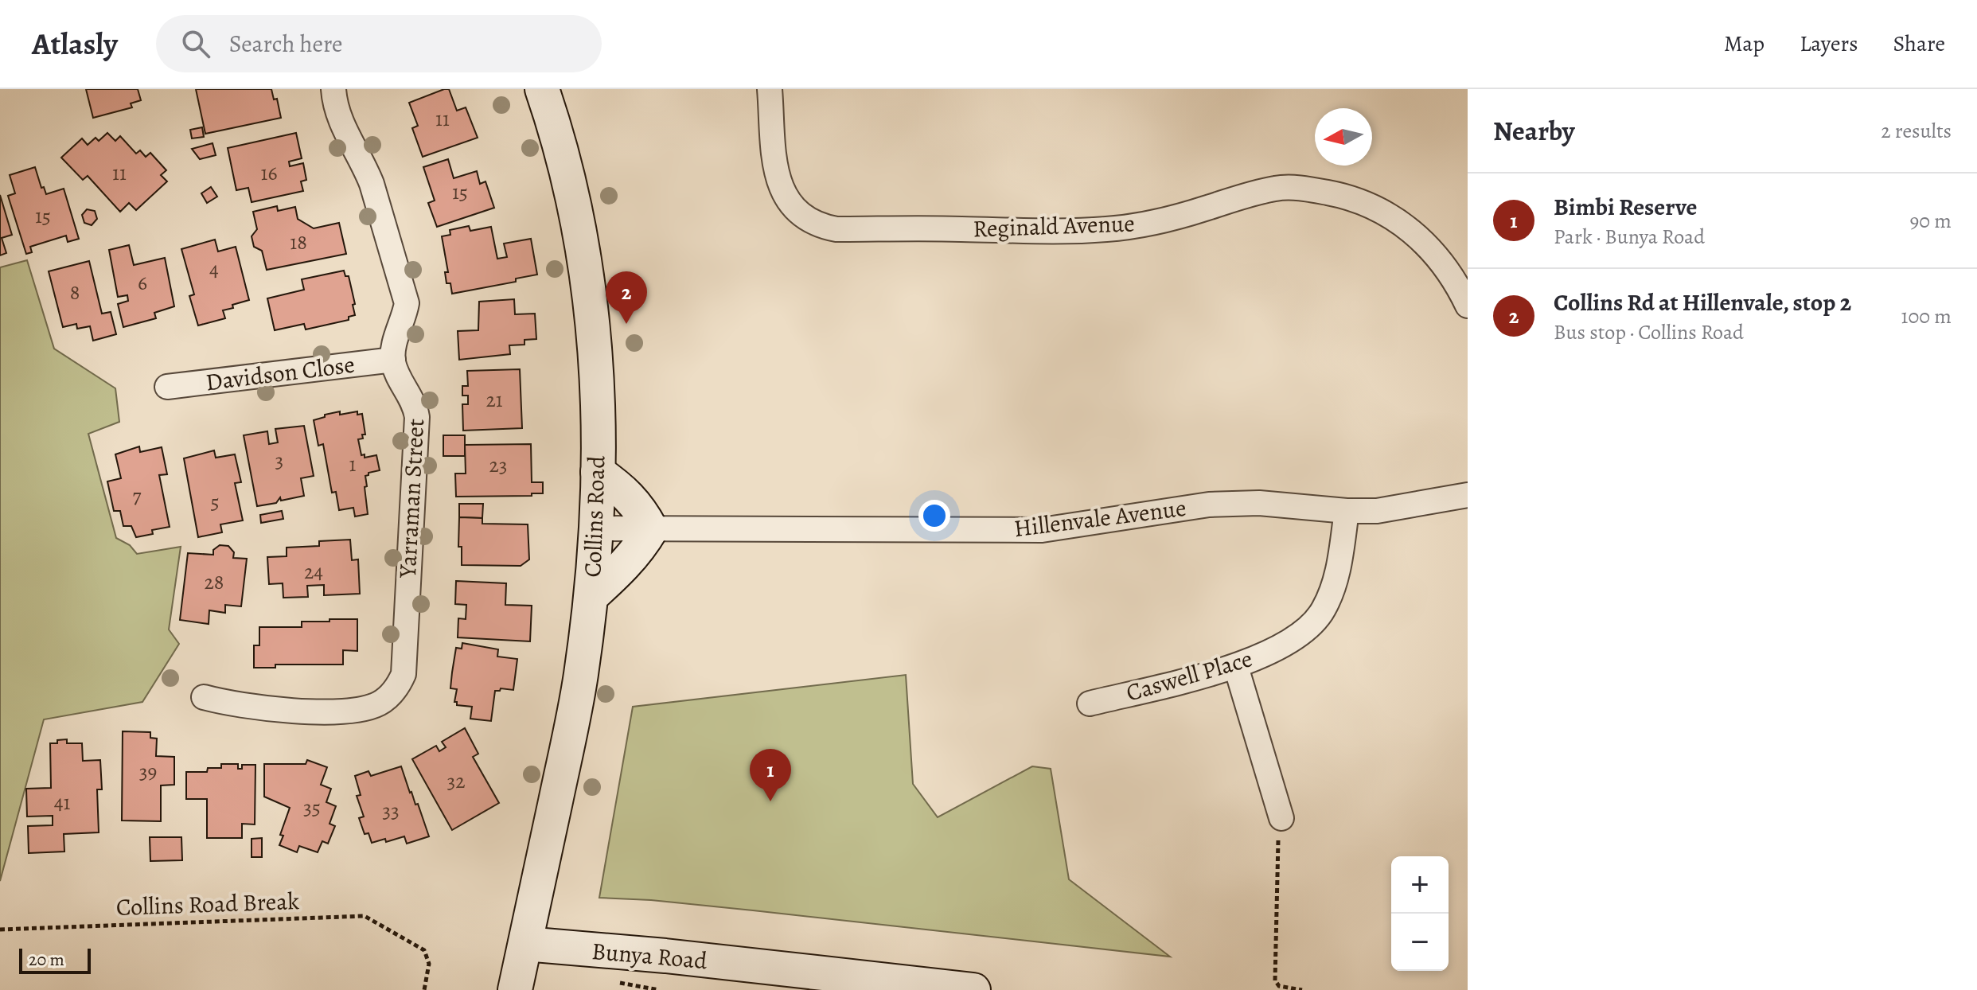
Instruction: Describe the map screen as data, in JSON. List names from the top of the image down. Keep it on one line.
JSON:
{"streets":{"main road":["Collins Road","Bunya Road"],"street":["Reginald Avenue","Davidson Close","Yarraman Street","Hillenvale Avenue","Caswell Place"],"path":["Collins Road Break"]},"crossings":[["Davidson Close","Yarraman Street"],["Collins Road","Hillenvale Avenue"],["Collins Road","Bunya Road"],["Hillenvale Avenue","Caswell Place"]],"house_numbers":["11","11","16","15","15","18","4","6","8","21","3","1","23","7","5","24","28","39","32","41","35","33"],"scale_bar":"20 m","north":"left","page":{"header":"Atlasly","search":"Search here","nav":["Map","Layers","Share"],"heading":["Nearby","2 results"],"list":[{"mark":"1","name":"Bimbi Reserve","note":"Park · Bunya Road","value":"90 m"},{"mark":"2","name":"Collins Rd at Hillenvale, stop 2","note":"Bus stop · Collins Road","value":"100 m"}],"pins":["2","1"],"map_buttons":["+","−"],"scale":"20 m"}}
